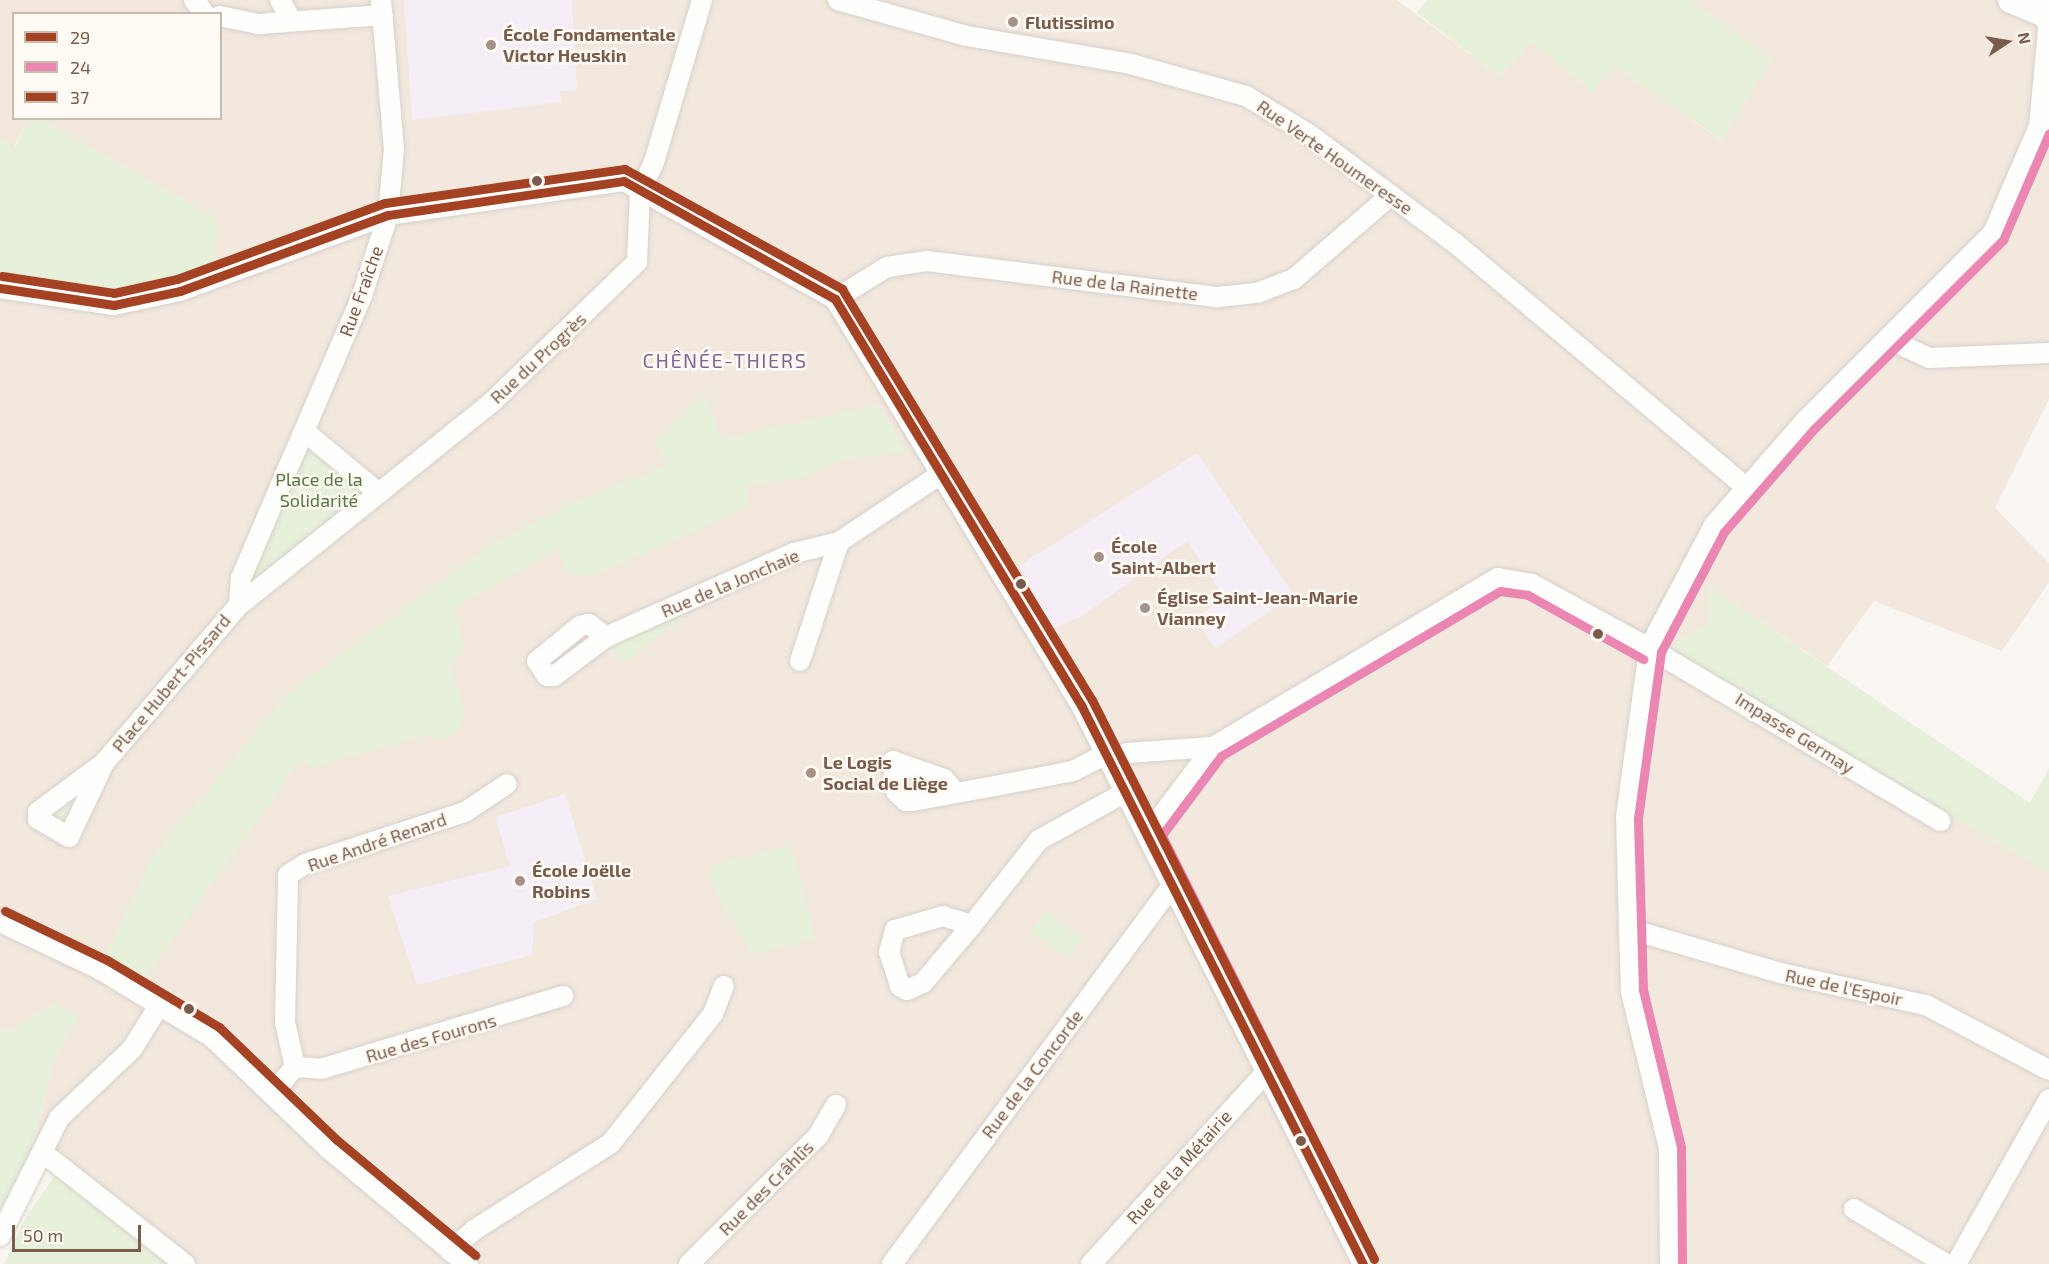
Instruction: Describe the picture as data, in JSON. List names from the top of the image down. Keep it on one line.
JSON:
{"streets":{"street":["Rue Verte Houmeresse","Rue de la Rainette","Rue Fraîche","Rue du Progrès","Rue de la Jonchaie","Place Hubert-Pissard","Impasse Germay","Rue André Renard","Rue de l'Espoir","Rue des Fourons","Rue de la Concorde","Rue de la Métairie","Rue des Crâhlîs"]},"crossings":[["Rue Verte Houmeresse","Rue de la Rainette"],["Rue André Renard","Rue des Fourons"]],"districts":["CHÊNÉE-THIERS"],"parks":["Place de la Solidarité"],"places":["Flutissimo","École Fondamentale Victor Heuskin","École Saint-Albert","Église Saint-Jean-Marie Vianney","Le Logis Social de Liège","École Joëlle Robins"],"lines":["transit line 24","transit line 37","transit line 29"],"legend":["29","24","37"],"scale_bar":"50 m","north":"right"}
